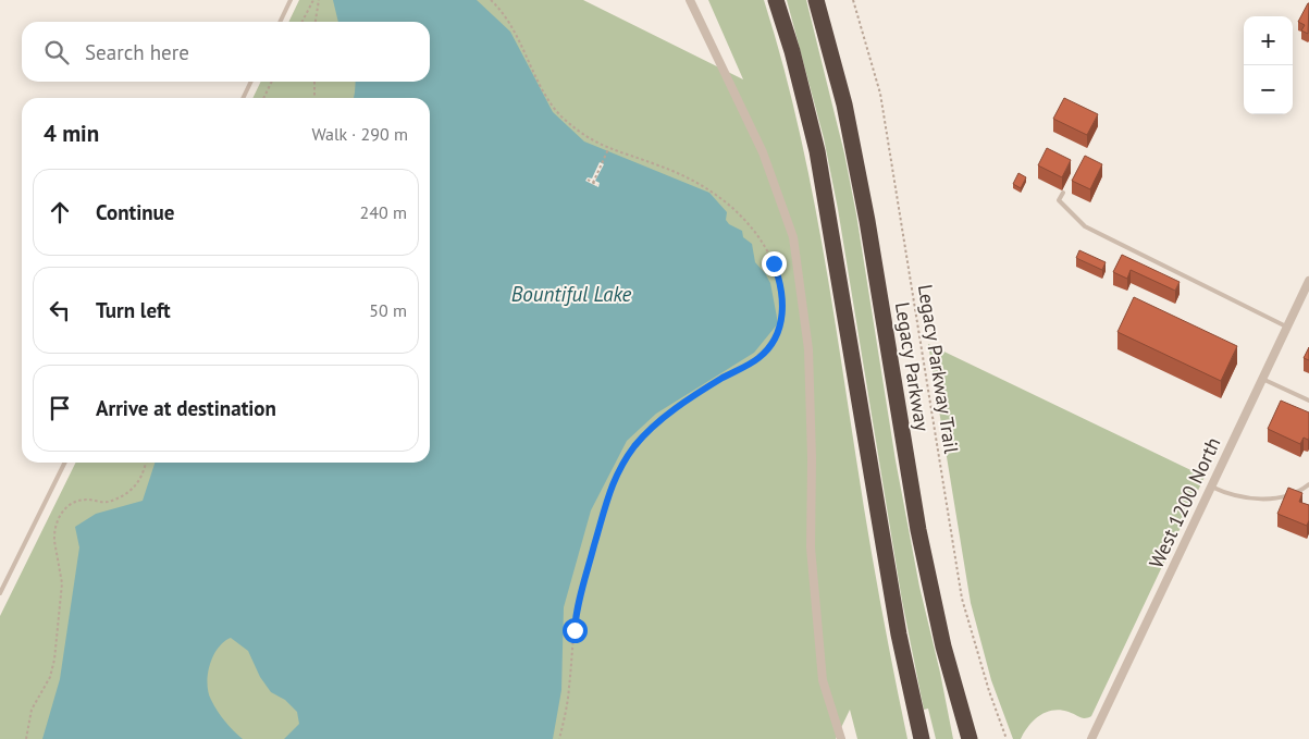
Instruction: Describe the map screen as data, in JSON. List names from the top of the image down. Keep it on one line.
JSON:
{"streets":{"highway":["Legacy Parkway"],"street":["West 1200 North"],"path":["Legacy Parkway Trail"]},"water":["Bountiful Lake"],"page":{"map_buttons":["+","−"],"search":"Search here","heading":["4 min","Walk · 290 m"],"list":[["Continue","240 m"],["Turn left","50 m"],"Arrive at destination"]}}
